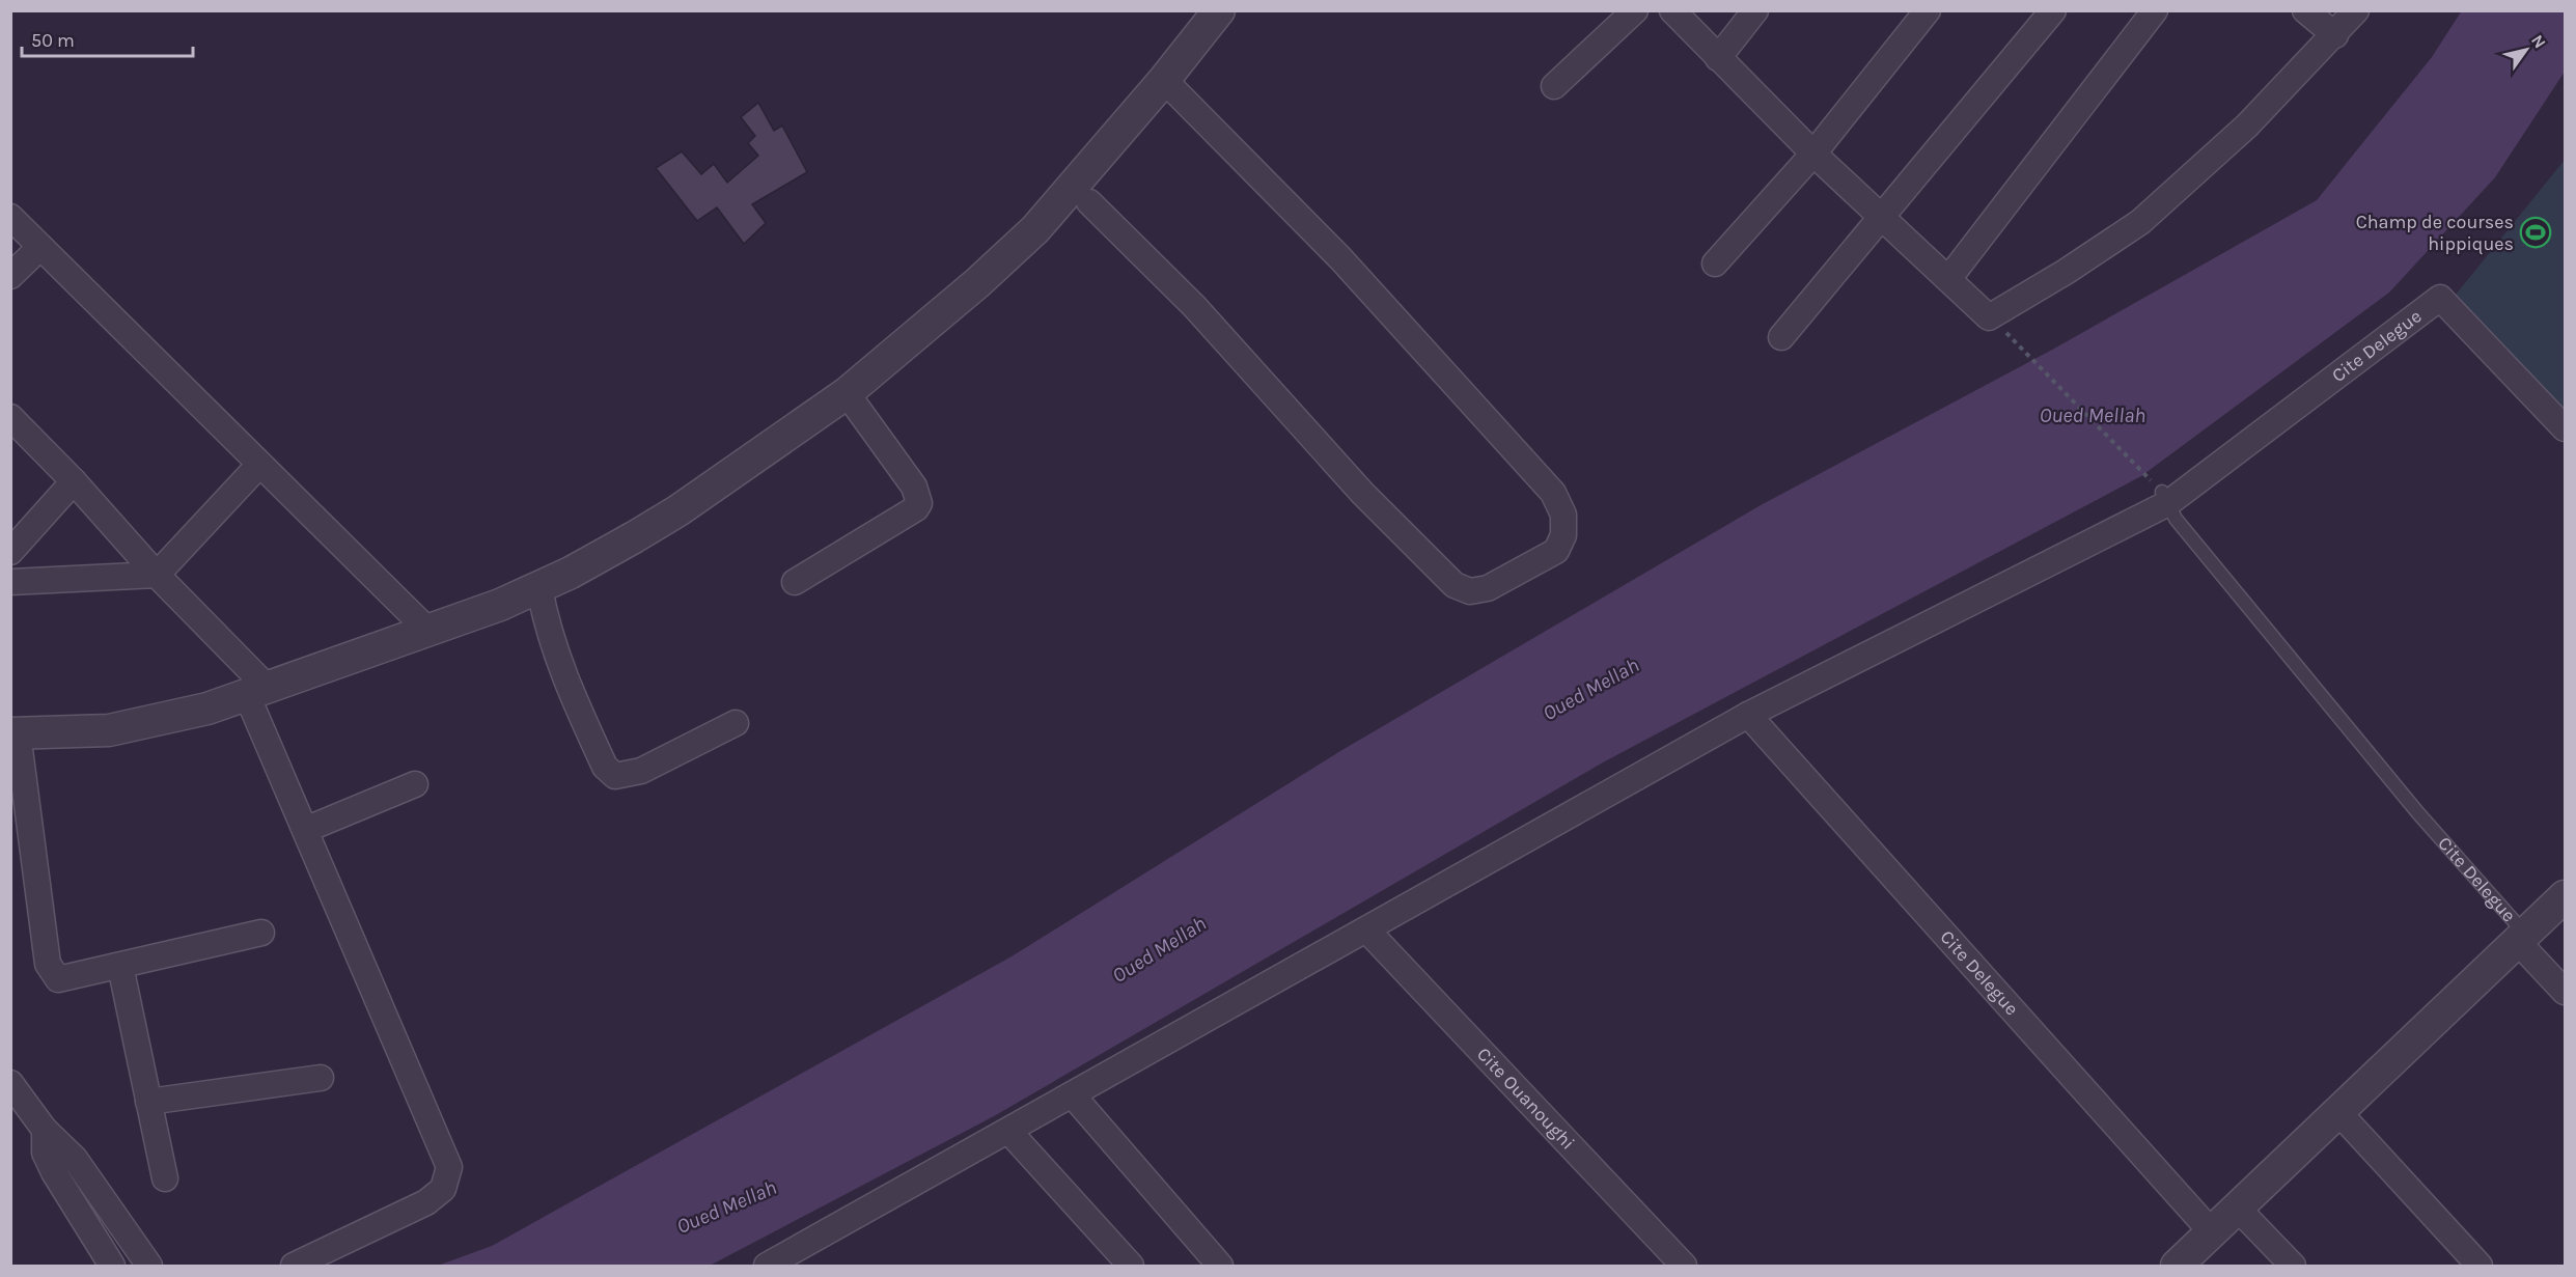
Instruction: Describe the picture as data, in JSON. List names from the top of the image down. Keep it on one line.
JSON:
{"streets":{"street":["Cite Delegue","Cite Ouanoughi"]},"water":["Oued Mellah"],"places":{"sports":["Champ de courses hippiques"]},"scale_bar":"50 m","north":"top right"}
